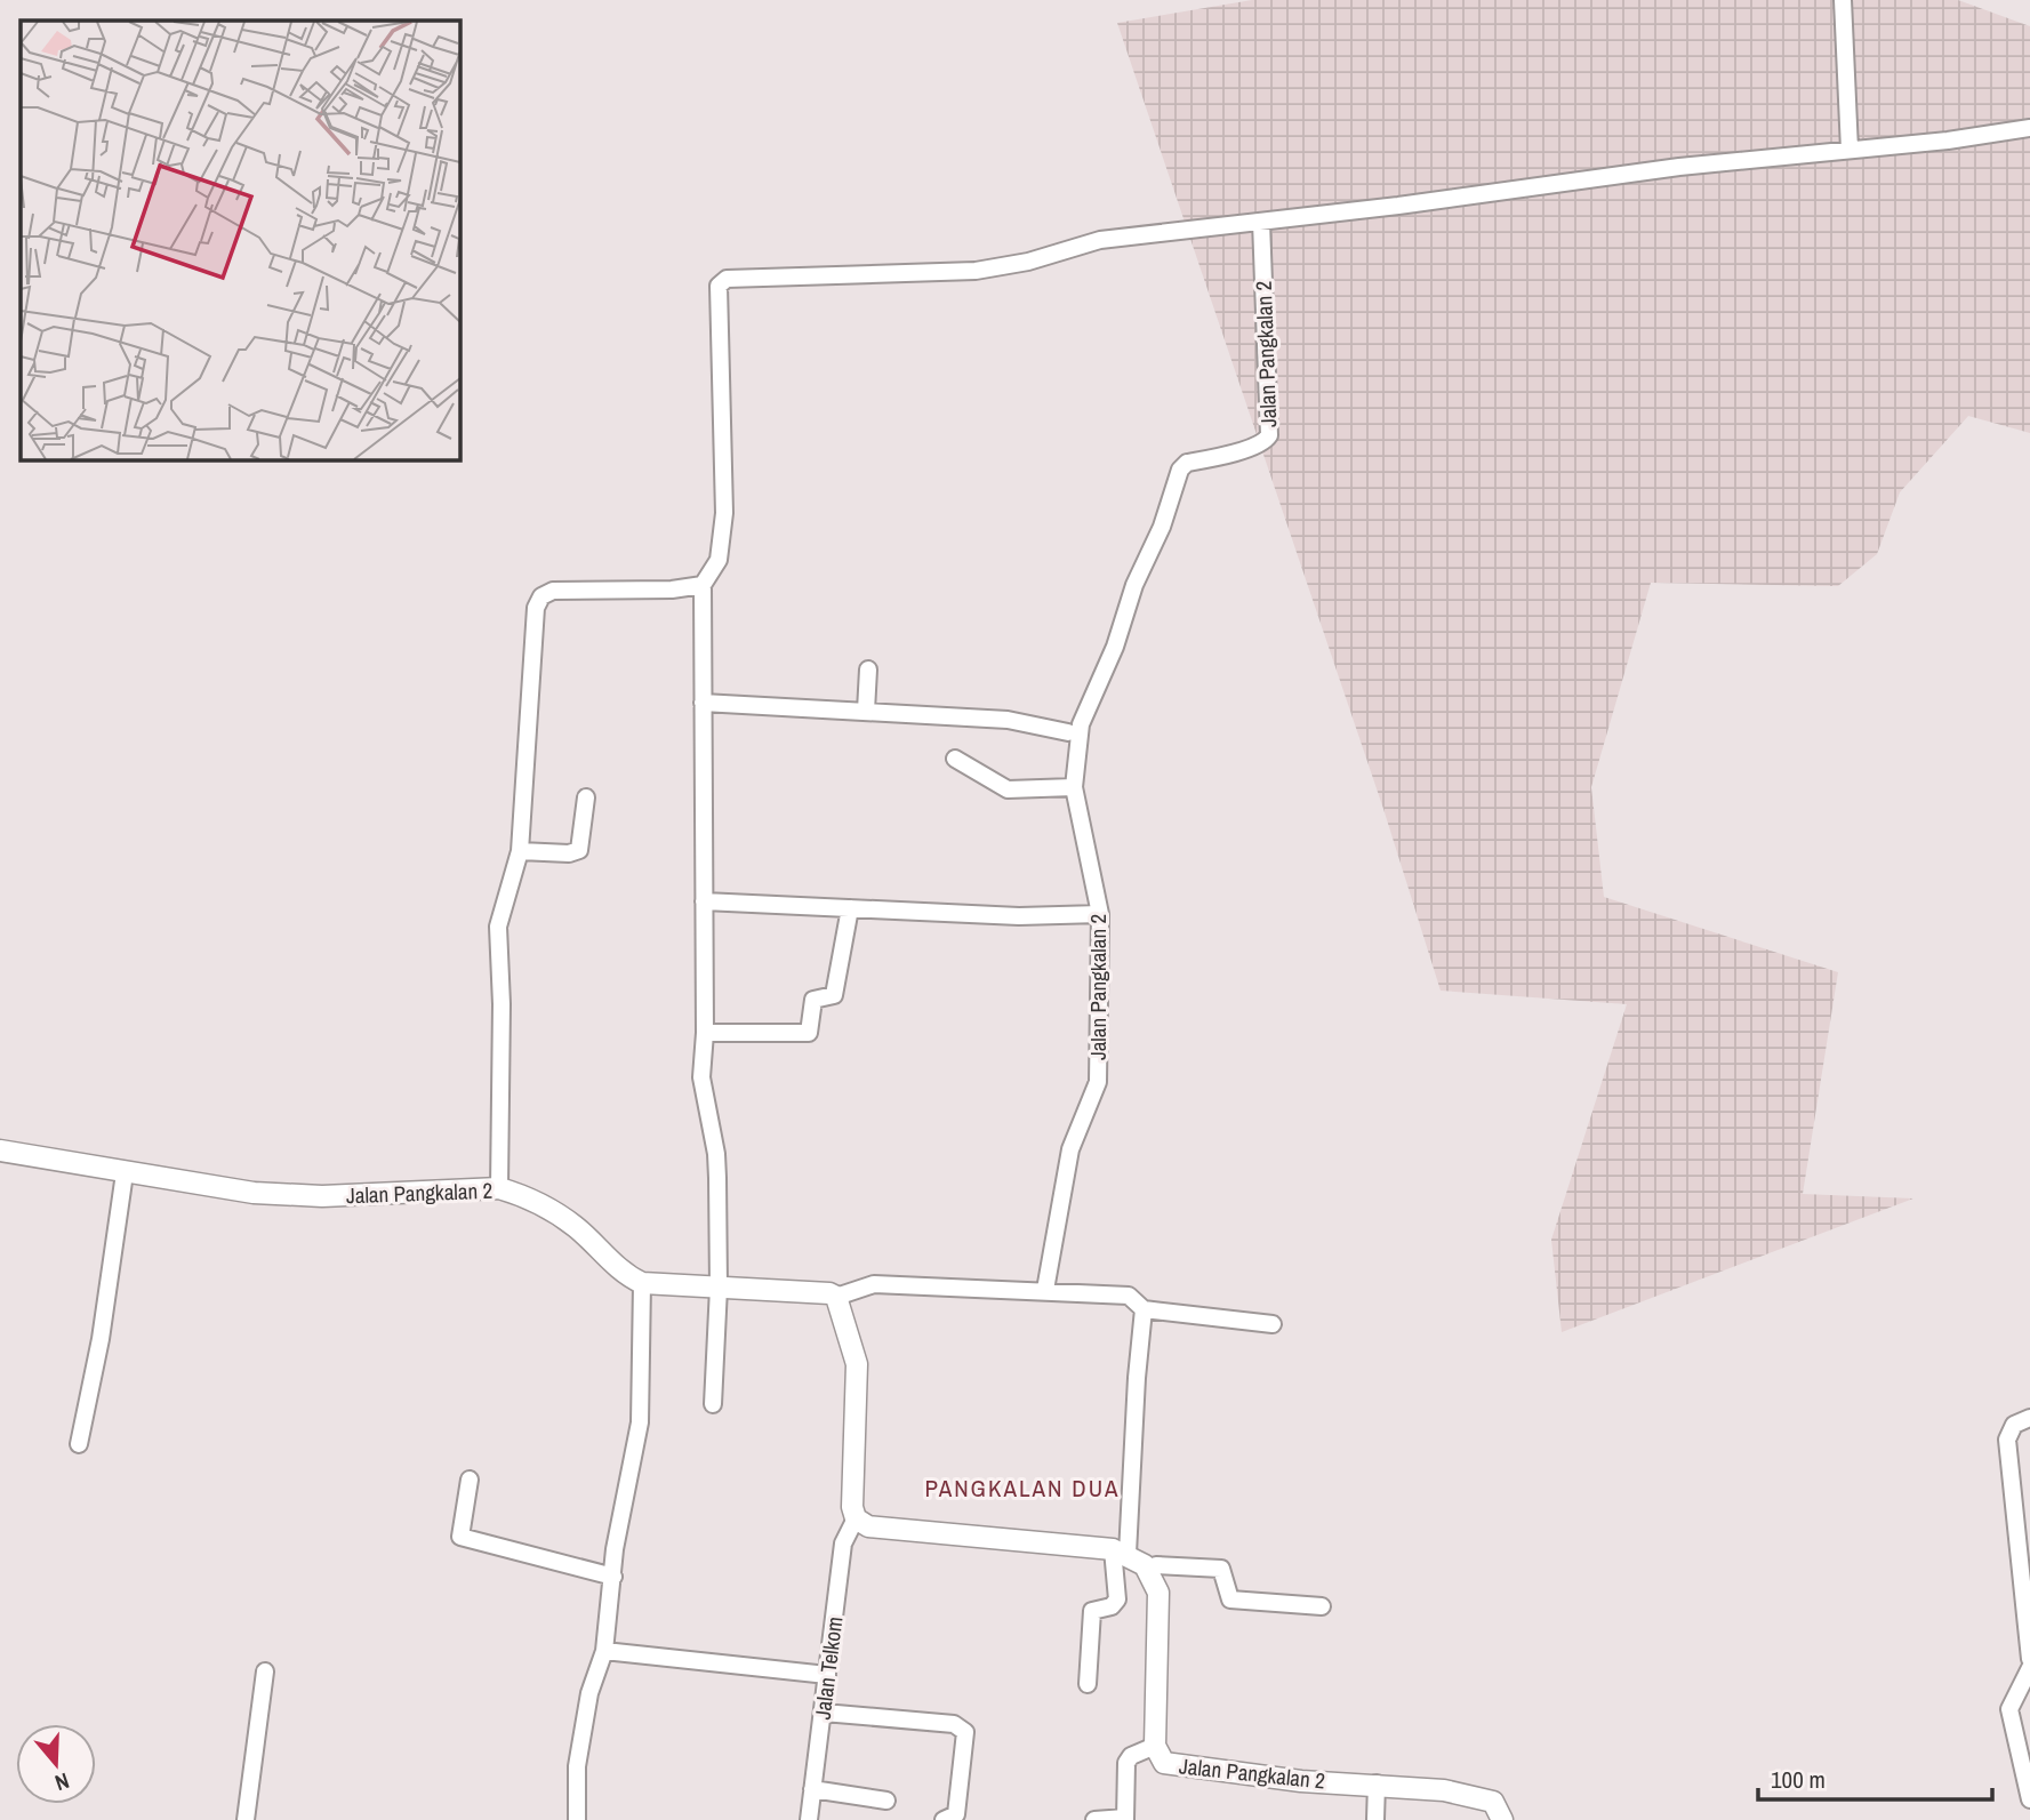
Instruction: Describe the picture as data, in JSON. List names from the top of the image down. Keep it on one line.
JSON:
{"streets":{"street":["Jalan Pangkalan 2","Jalan Telkom"]},"districts":["PANGKALAN DUA"],"scale_bar":"100 m","north":"bottom"}
